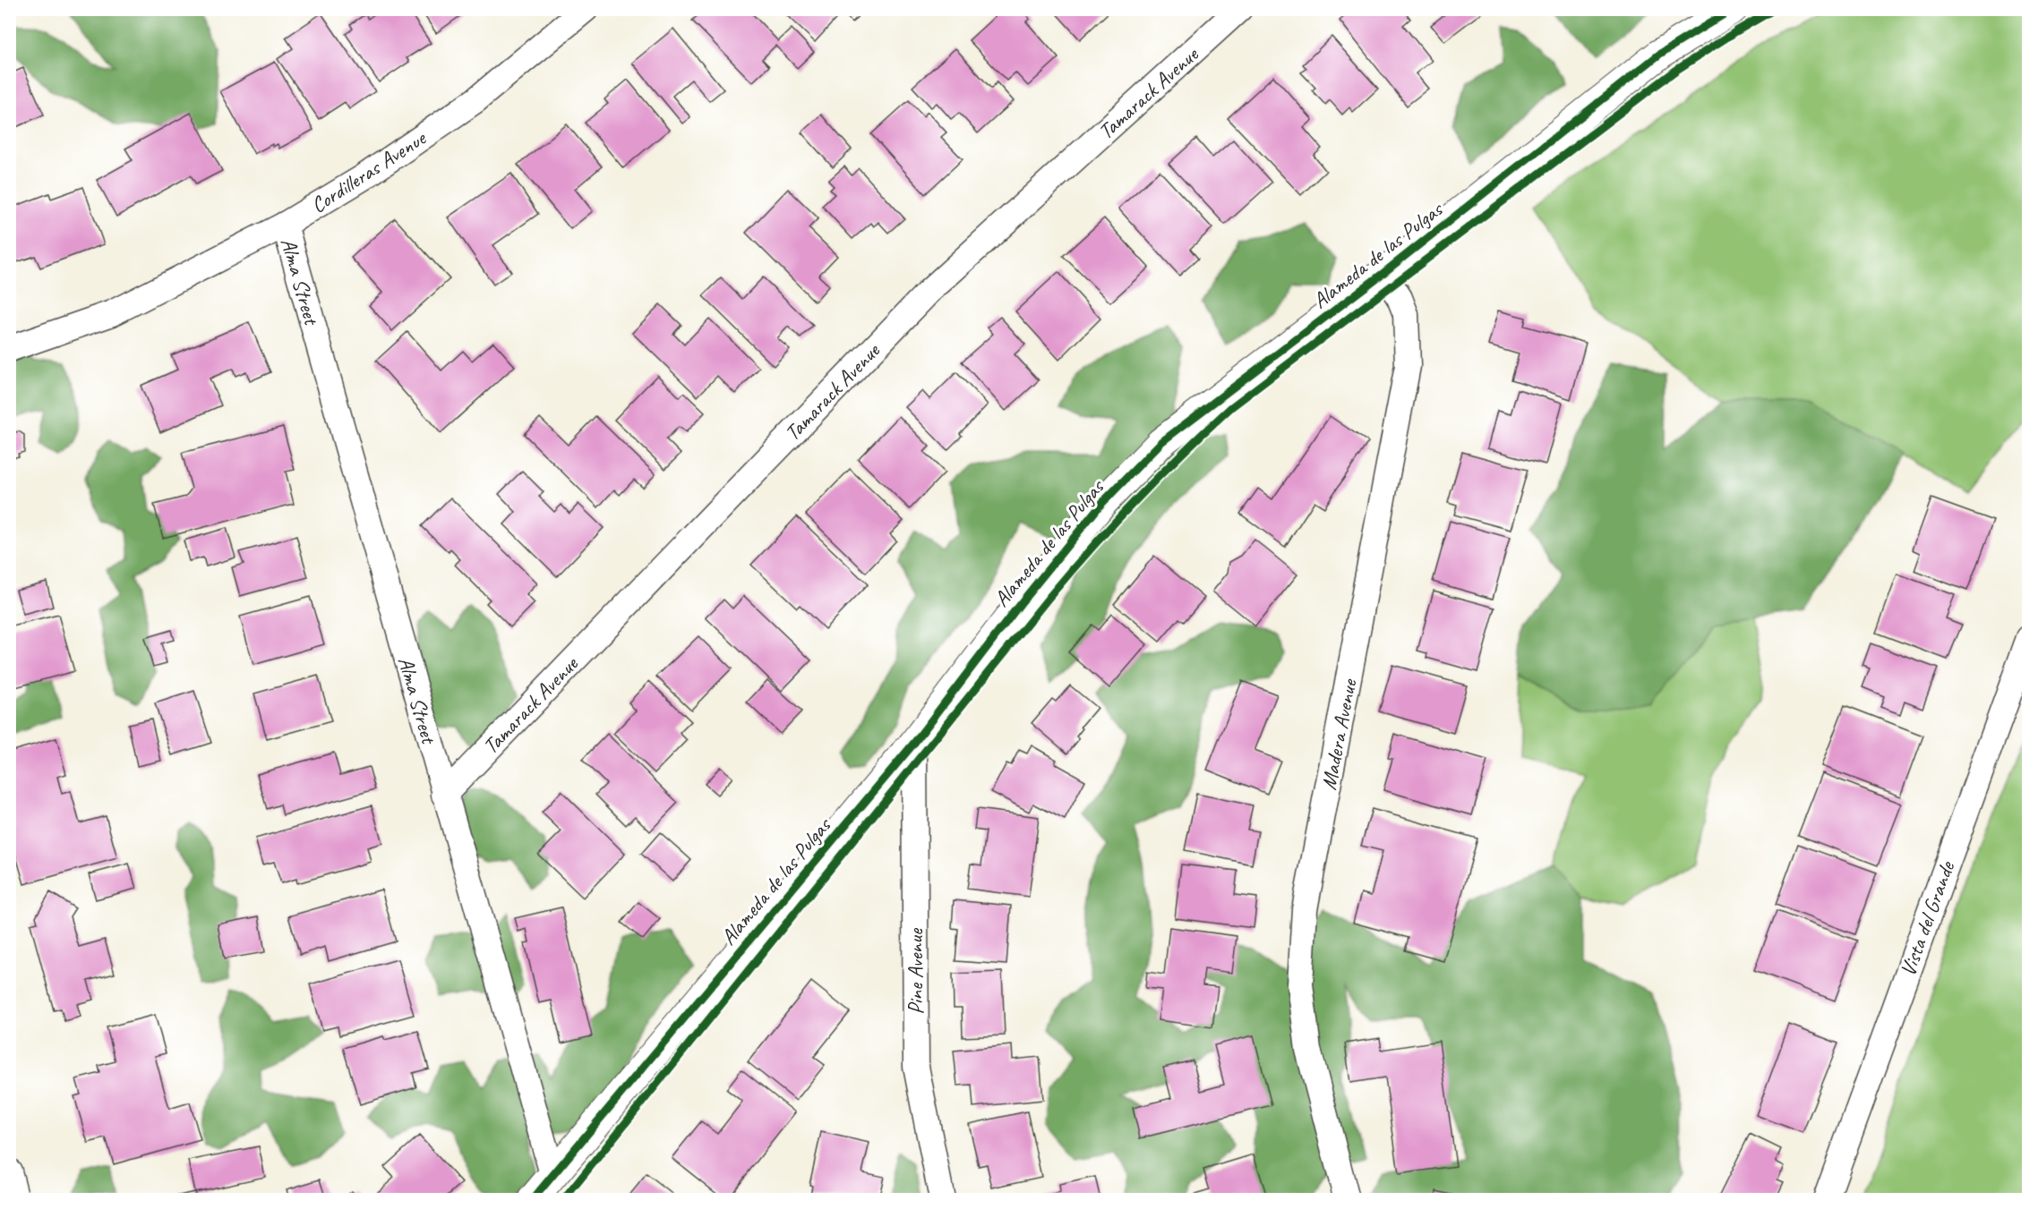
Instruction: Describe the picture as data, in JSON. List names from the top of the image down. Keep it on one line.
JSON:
{"streets":{"main road":["Alameda de las Pulgas"],"street":["Tamarack Avenue","Cordilleras Avenue","Alma Street","Madera Avenue","Vista del Grande","Pine Avenue"]},"crossings":[["Tamarack Avenue","Alma Street"],["Cordilleras Avenue","Alma Street"],["Alameda de las Pulgas","Alma Street"],["Alameda de las Pulgas","Madera Avenue"],["Alameda de las Pulgas","Pine Avenue"]]}
